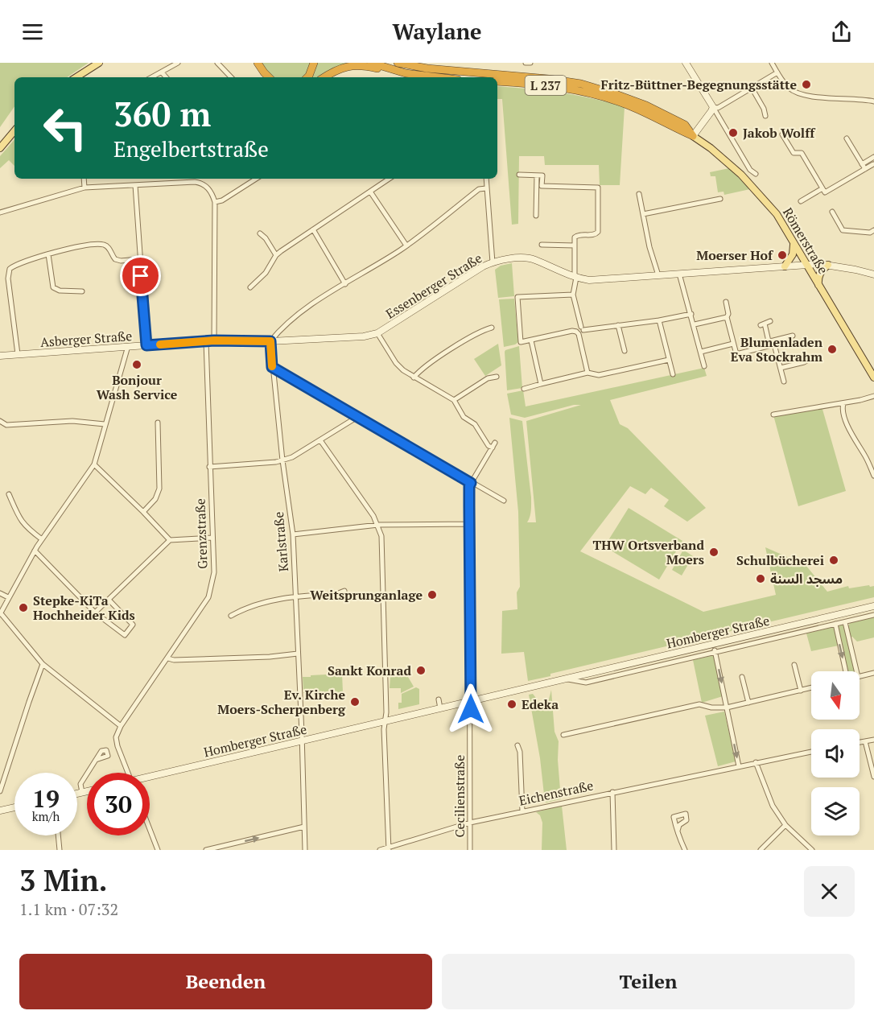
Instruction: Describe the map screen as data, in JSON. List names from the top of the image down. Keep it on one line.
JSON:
{"streets":{"highway":["L 237"],"main road":["Römerstraße"],"street":["Essenberger Straße","Asberger Straße","Grenzstraße","Karlstraße","Homberger Straße","Eichenstraße","Cecilienstraße"]},"crossings":[["L 237","Römerstraße"],["Römerstraße","Essenberger Straße"],["Essenberger Straße","Asberger Straße"],["Essenberger Straße","Grenzstraße"],["Essenberger Straße","Karlstraße"],["Asberger Straße","Grenzstraße"],["Karlstraße","Homberger Straße"],["Homberger Straße","Cecilienstraße"],["Eichenstraße","Cecilienstraße"]],"places":["Fritz-Büttner-Begegnungsstätte","Jakob Wolff","Moerser Hof","Blumenladen Eva Stockrahm","Bonjour Wash Service","THW Ortsverband Moers","Schulbücherei","مسجد السنة","Weitsprunganlage","Stepke-KiTa Hochheider Kids","Sankt Konrad","Ev. Kirche Moers-Scherpenberg","Edeka"],"north":"bottom","page":{"header":"Waylane","turn":["360 m","Engelbertstraße"],"speed":"19 km/h","limit":"30","heading":["3 Min.","1.1 km · 07:32"],"buttons":["Beenden","Teilen"]}}
